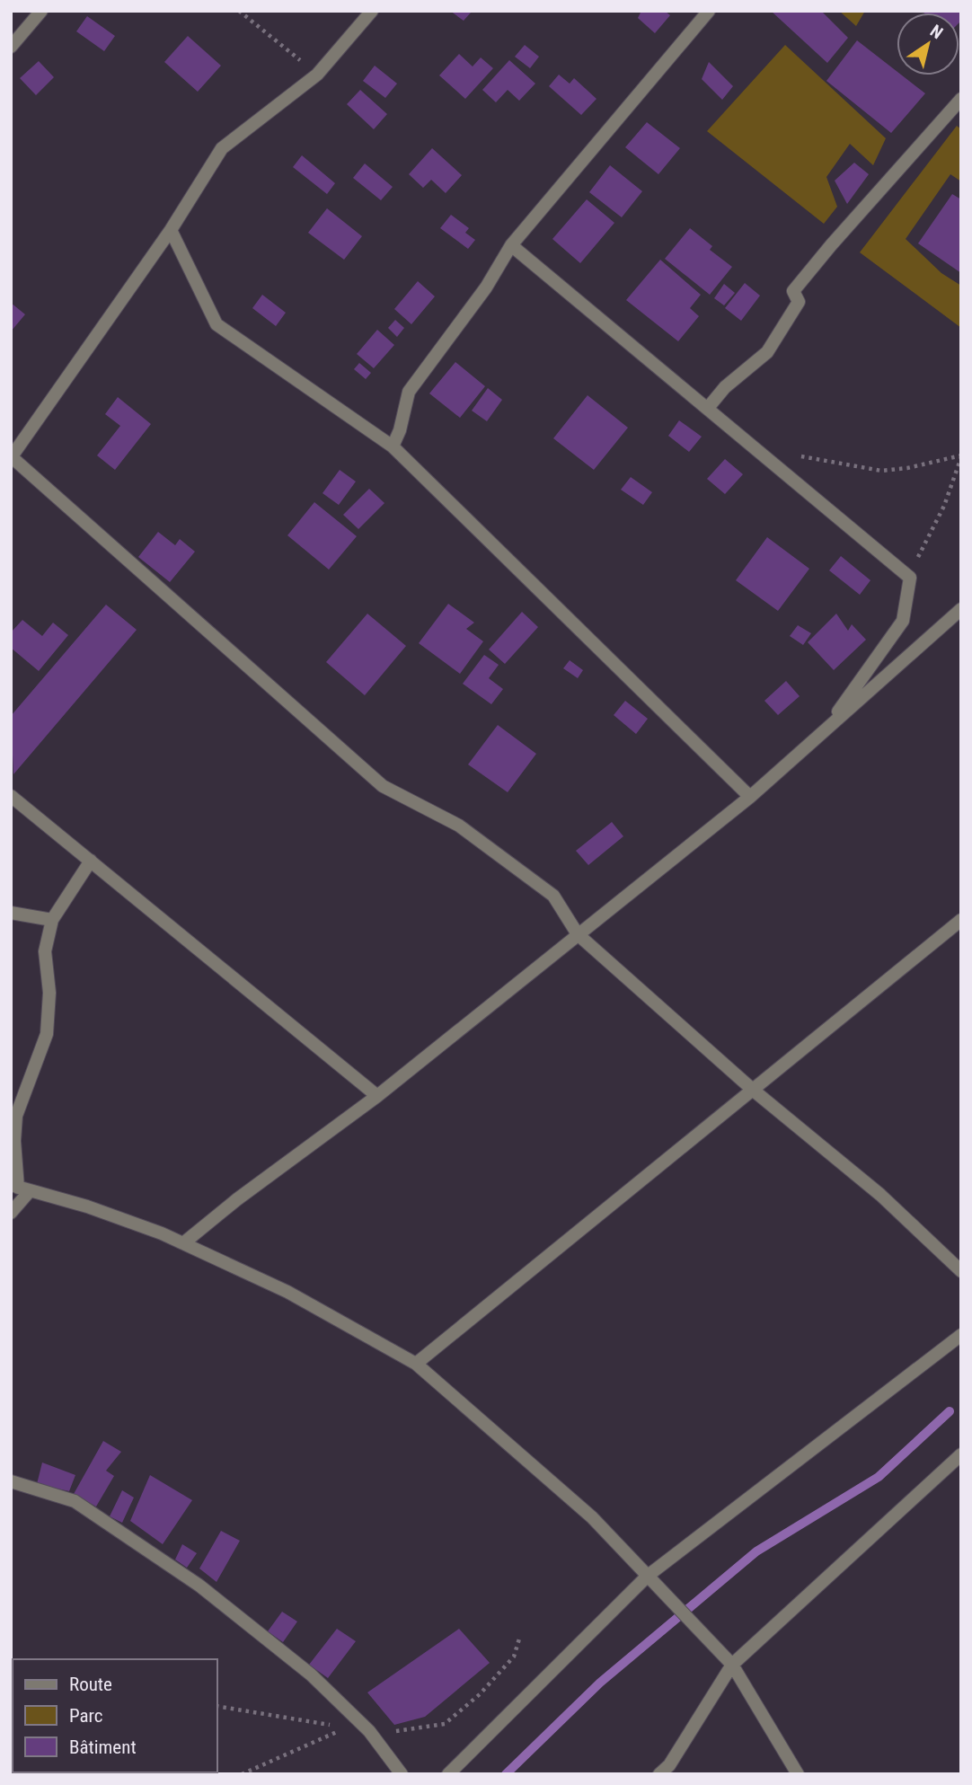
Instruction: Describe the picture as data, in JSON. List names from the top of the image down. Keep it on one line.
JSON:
{"legend":["Route","Parc","Bâtiment"],"north":"top right"}
